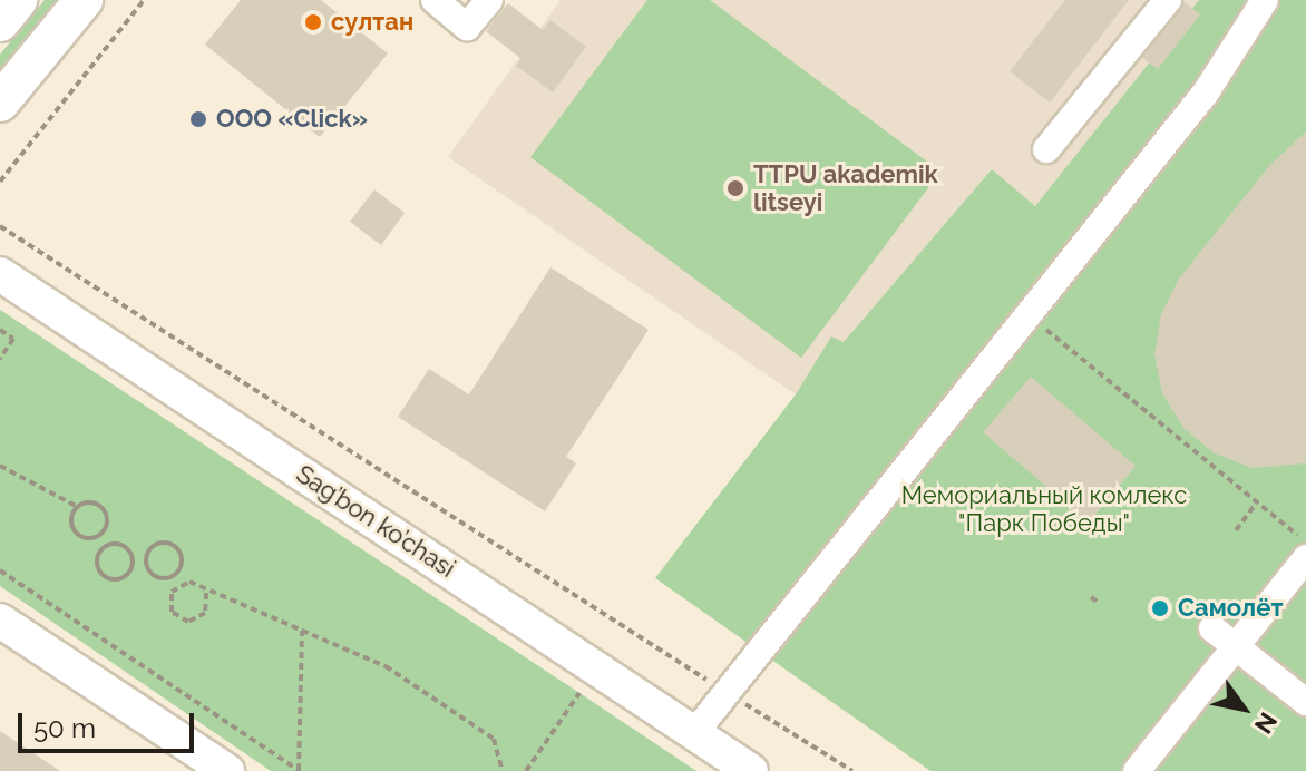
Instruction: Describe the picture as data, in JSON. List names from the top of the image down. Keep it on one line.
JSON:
{"streets":{"main road":["Sag’bon ko’chasi"]},"parks":["Мемориальный комлекс \"Парк Победы\""],"places":["султан","OOO «Click»","TTPU akademik litseyi","Самолёт"],"scale_bar":"50 m","north":"bottom right"}
